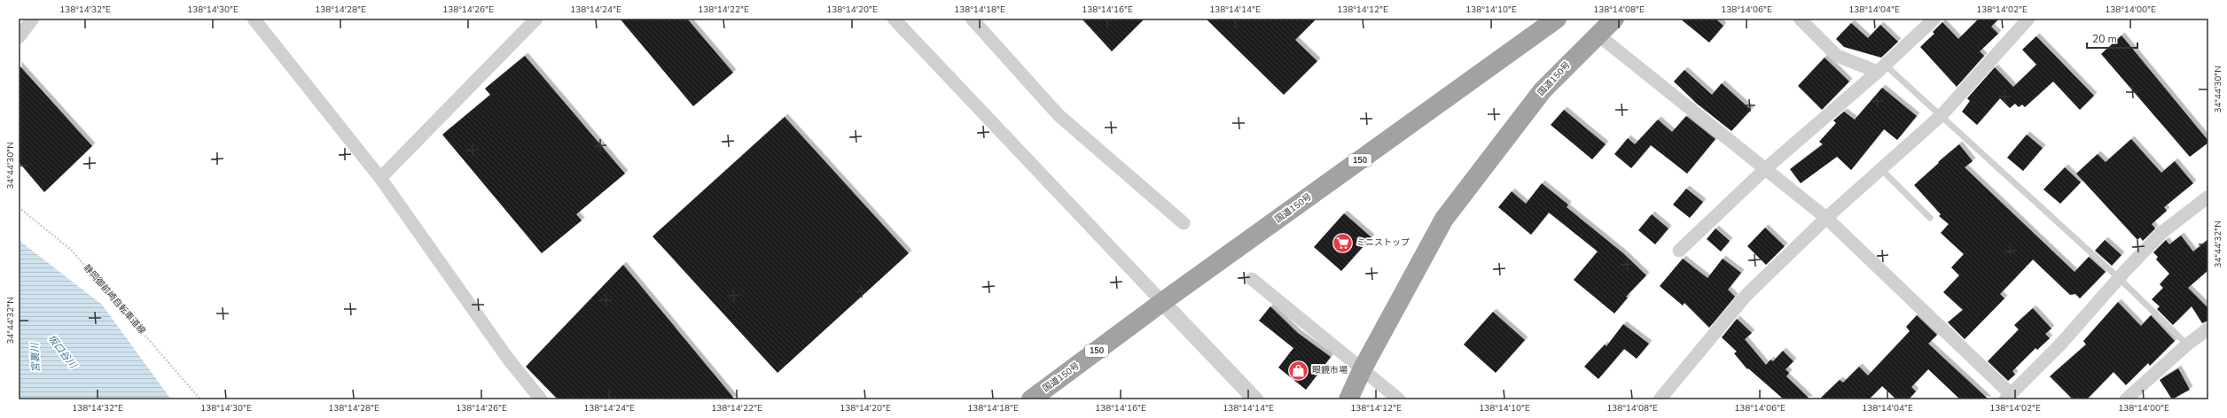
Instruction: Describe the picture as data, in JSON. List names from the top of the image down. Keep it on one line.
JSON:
{"streets":{"highway":["国道150号","150"],"path":["静岡御前崎自転車道線"]},"water":["坂口谷川","宮裏川"],"places":{"supermarket":["ミニストップ"],"shop":["眼鏡市場"]},"scale_bar":"20 m","coordinates":["138°14'32\"E","138°14'30\"E","138°14'28\"E","138°14'26\"E","138°14'24\"E","138°14'22\"E","138°14'20\"E","138°14'18\"E","138°14'16\"E","138°14'14\"E","138°14'12\"E","138°14'10\"E","138°14'08\"E","138°14'06\"E","138°14'04\"E","138°14'02\"E","138°14'00\"E","34°44'30\"N","34°44'32\"N"]}
